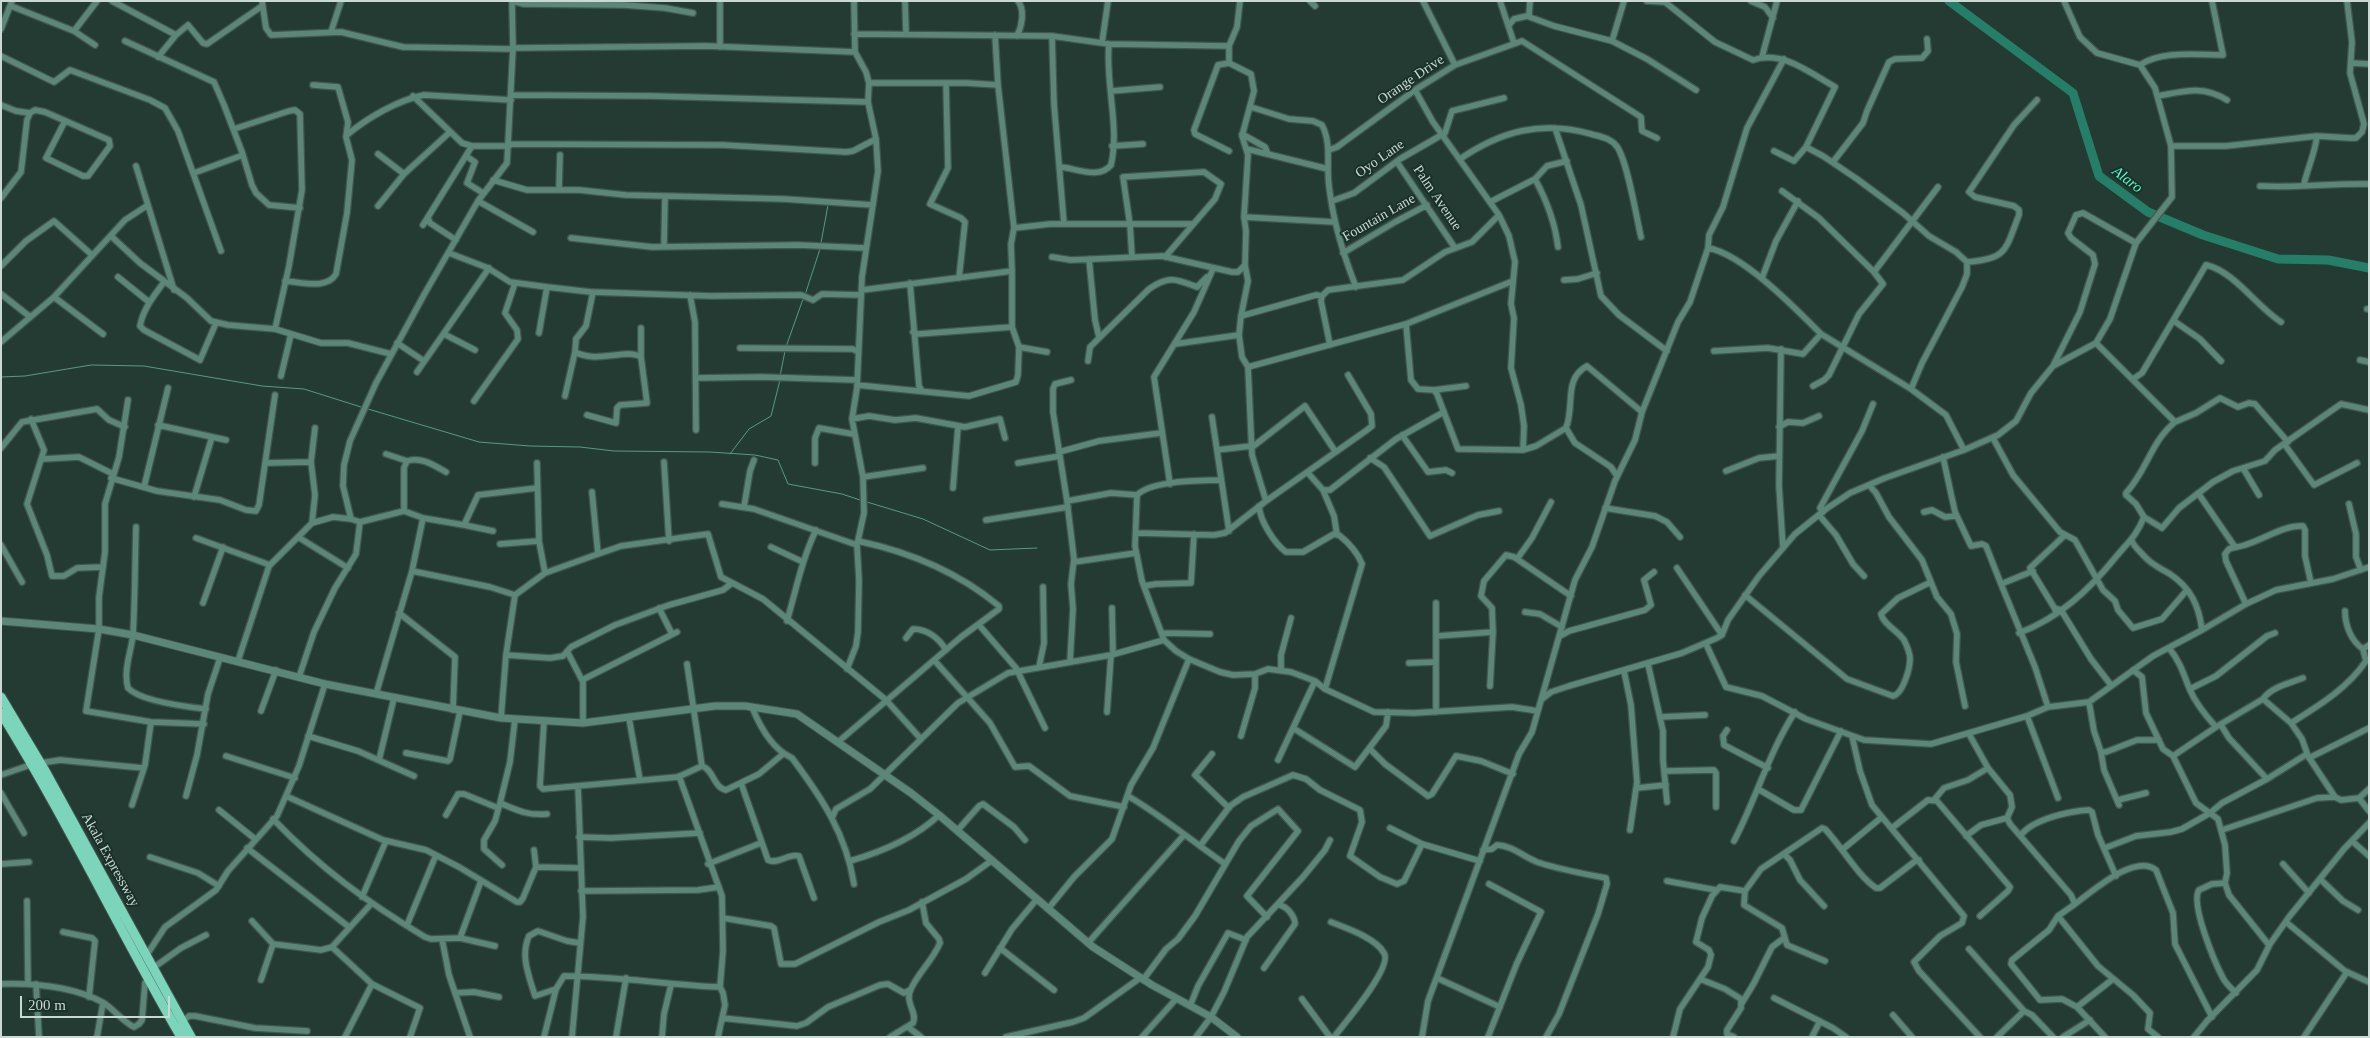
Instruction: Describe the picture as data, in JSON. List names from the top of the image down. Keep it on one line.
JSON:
{"streets":{"main road":["Akala Expressway"],"street":["Orange Drive","Oyo Lane","Palm Avenue","Fountain Lane"]},"crossings":[["Oyo Lane","Palm Avenue"],["Palm Avenue","Fountain Lane"]],"water":["Alaro"],"scale_bar":"200 m"}
